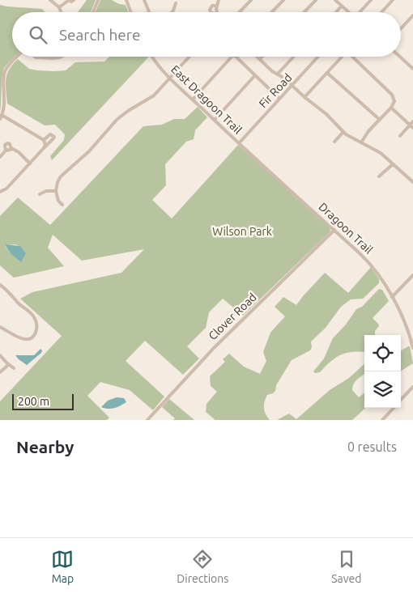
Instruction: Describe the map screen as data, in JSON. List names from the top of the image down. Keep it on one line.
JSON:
{"streets":{"street":["Fir Road","East Dragoon Trail","Dragoon Trail","Clover Road"]},"crossings":[["Fir Road","East Dragoon Trail"],["Fir Road","Dragoon Trail"],["East Dragoon Trail","Dragoon Trail"],["Dragoon Trail","Clover Road"]],"parks":["Wilson Park"],"scale_bar":"200 m","page":{"search":"Search here","scale":"200 m","heading":["Nearby","0 results"],"nav":["Map","Directions","Saved"]}}
